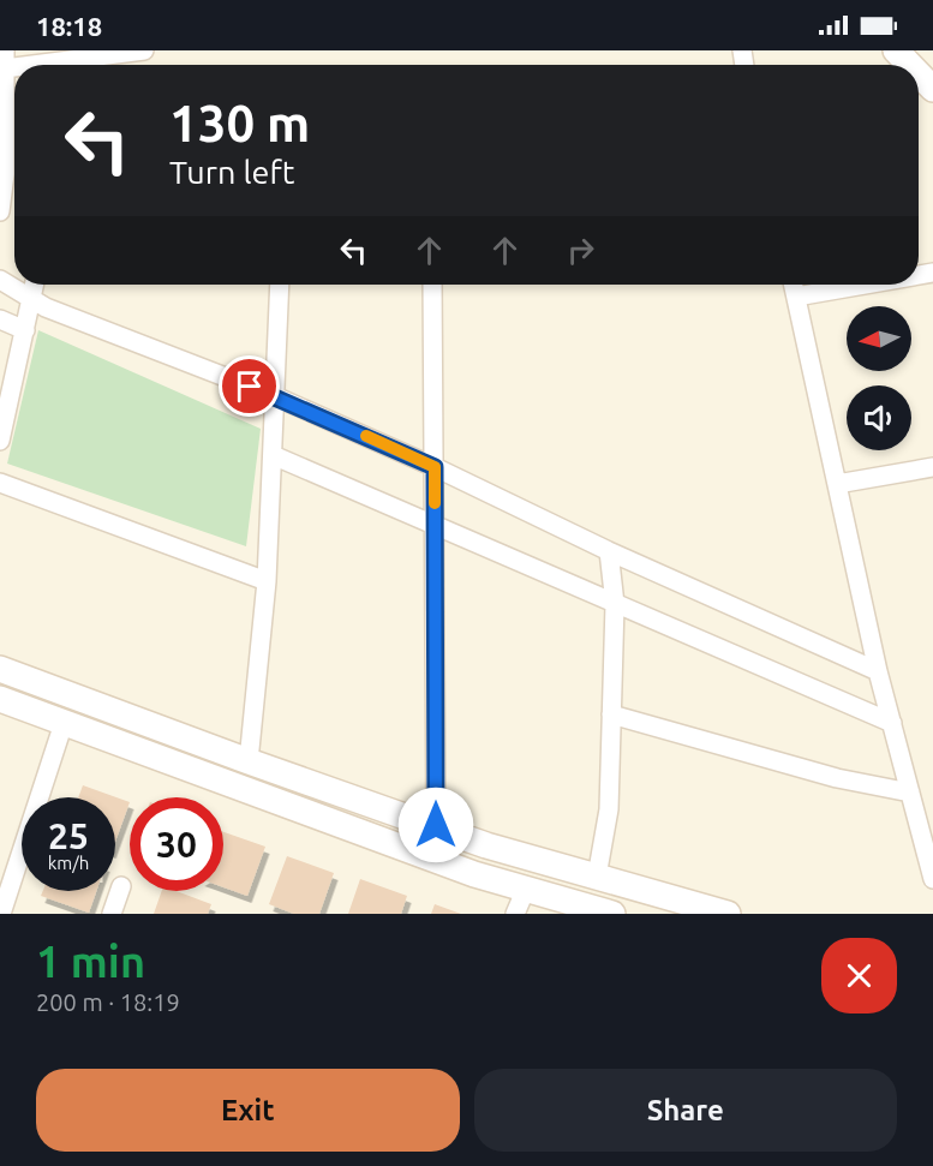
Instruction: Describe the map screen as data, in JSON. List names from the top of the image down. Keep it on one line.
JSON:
{"north":"left","page":{"status":"18:18","turn":["130 m","Turn left"],"speed":"25 km/h","limit":"30","heading":["1 min","200 m · 18:19"],"buttons":["Exit","Share"]}}
